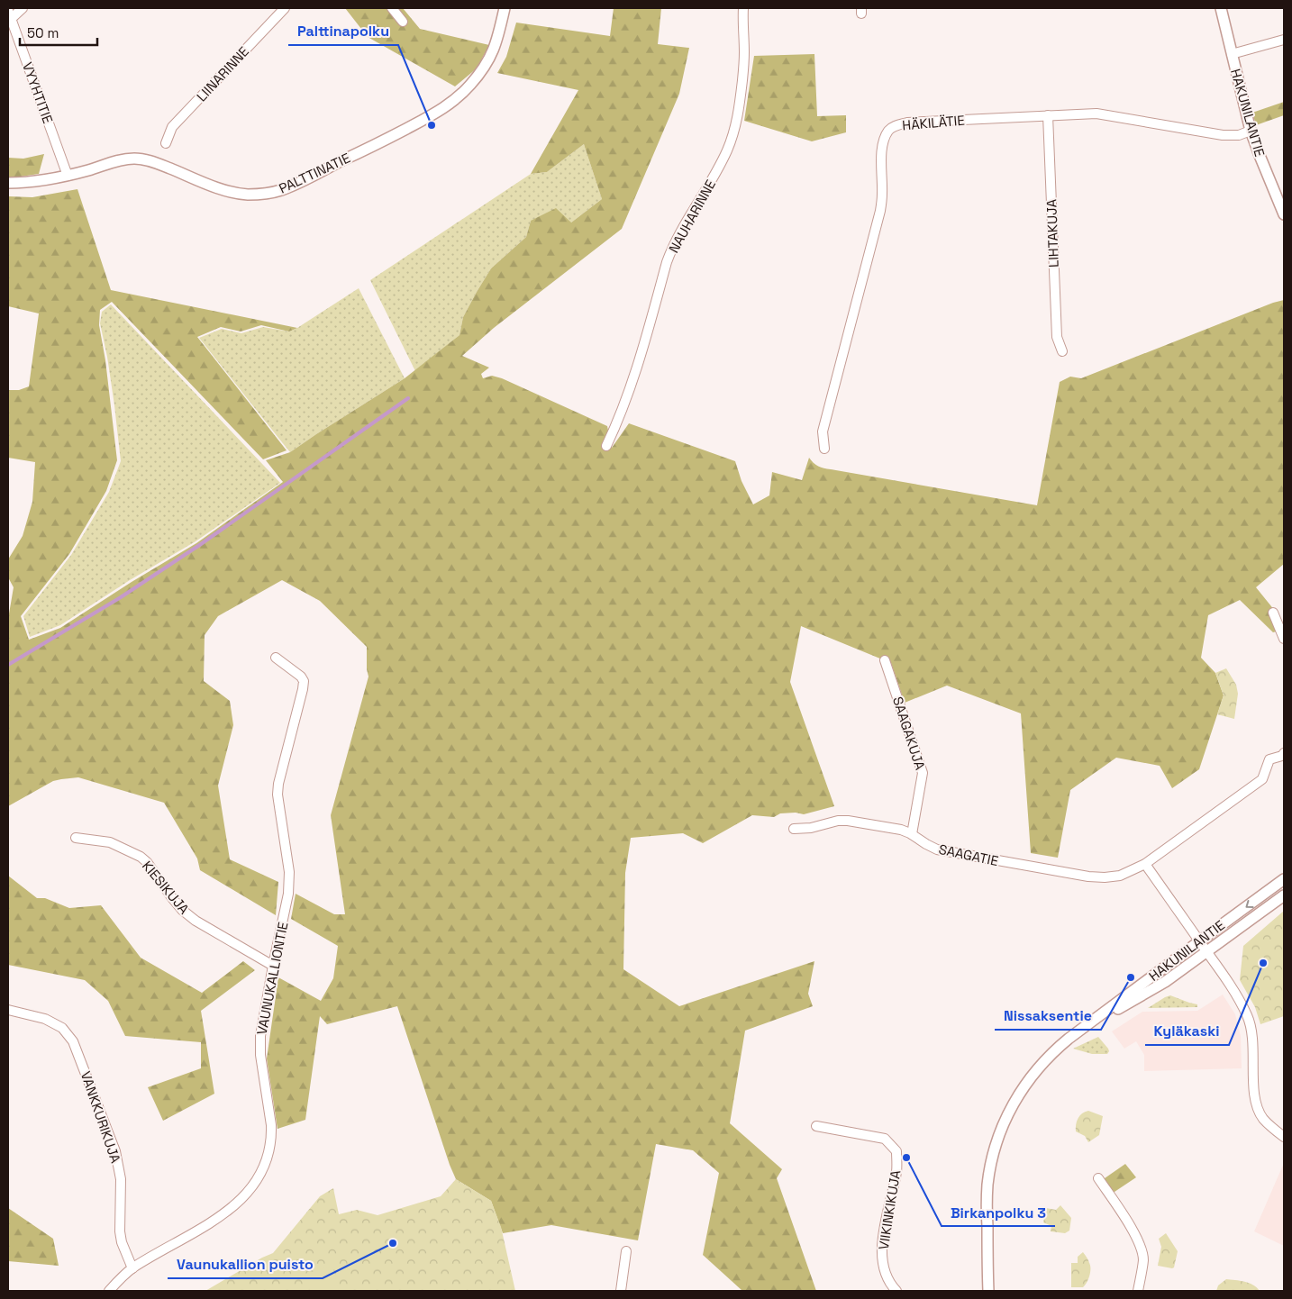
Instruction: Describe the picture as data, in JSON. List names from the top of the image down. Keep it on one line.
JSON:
{"streets":{"street":["LIINARINNE","VYYHTITIE","HAKUNILANTIE","HÄKILÄTIE","PALTTINATIE","NAUHARINNE","LIHTAKUJA","SAAGAKUJA","SAAGATIE","KIESIKUJA","VAUNUKALLIONTIE","VANKKURIKUJA","VIIKINKIKUJA"]},"crossings":[["VYYHTITIE","PALTTINATIE"],["HAKUNILANTIE","HÄKILÄTIE"],["HÄKILÄTIE","LIHTAKUJA"],["SAAGAKUJA","SAAGATIE"],["KIESIKUJA","VAUNUKALLIONTIE"],["VAUNUKALLIONTIE","VANKKURIKUJA"]],"places":["Palttinapolku","Kyläkaski","Nissaksentie","Birkanpolku 3","Vaunukallion puisto"],"scale_bar":"50 m"}
